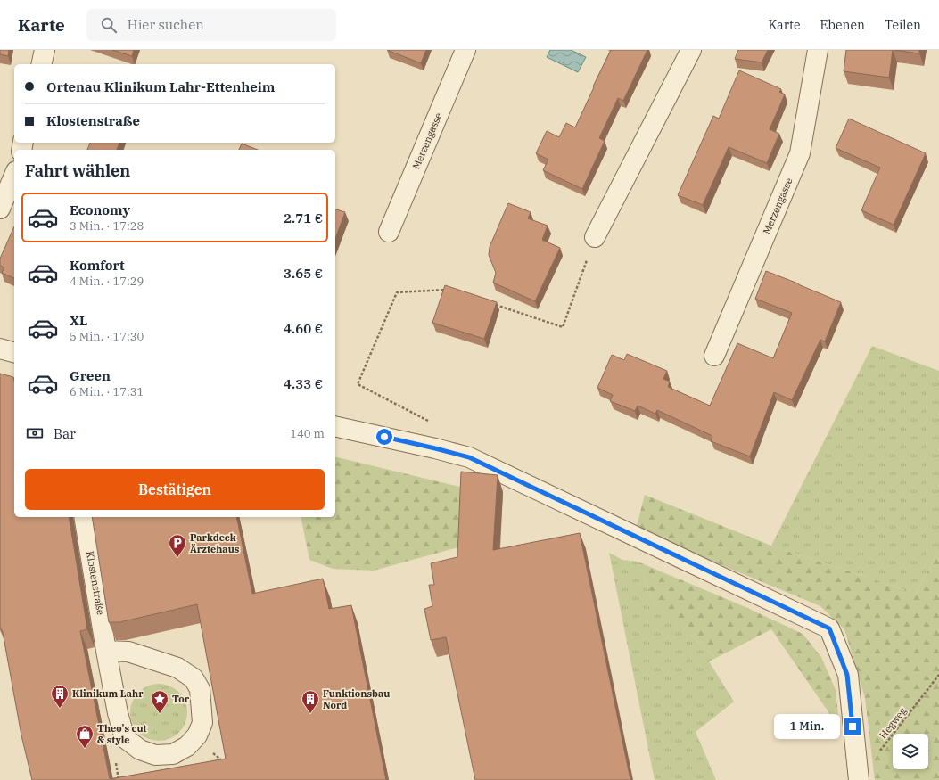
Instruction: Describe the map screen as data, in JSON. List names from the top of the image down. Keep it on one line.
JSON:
{"streets":{"street":["Merzengasse","Klostenstraße"],"path":["Hegweg"]},"places":{"parking":["Parkdeck Ärztehaus"],"building":["Klinikum Lahr","Funktionsbau Nord"],"place":["Tor"],"shop":["Theo's cut & style"]},"page":{"header":"Karte","search":"Hier suchen","nav":["Karte","Ebenen","Teilen"],"banner":["Ortenau Klinikum Lahr-Ettenheim","Klostenstraße"],"heading":"Fahrt wählen","list":[{"name":"Economy","note":"3 Min. · 17:28","value":"2.71 €"},{"name":"Komfort","note":"4 Min. · 17:29","value":"3.65 €"},{"name":"XL","note":"5 Min. · 17:30","value":"4.60 €"},{"name":"Green","note":"6 Min. · 17:31","value":"4.33 €"}],"pay":["Bar","140 m"],"buttons":"Bestätigen","bubble":"1 Min."}}
